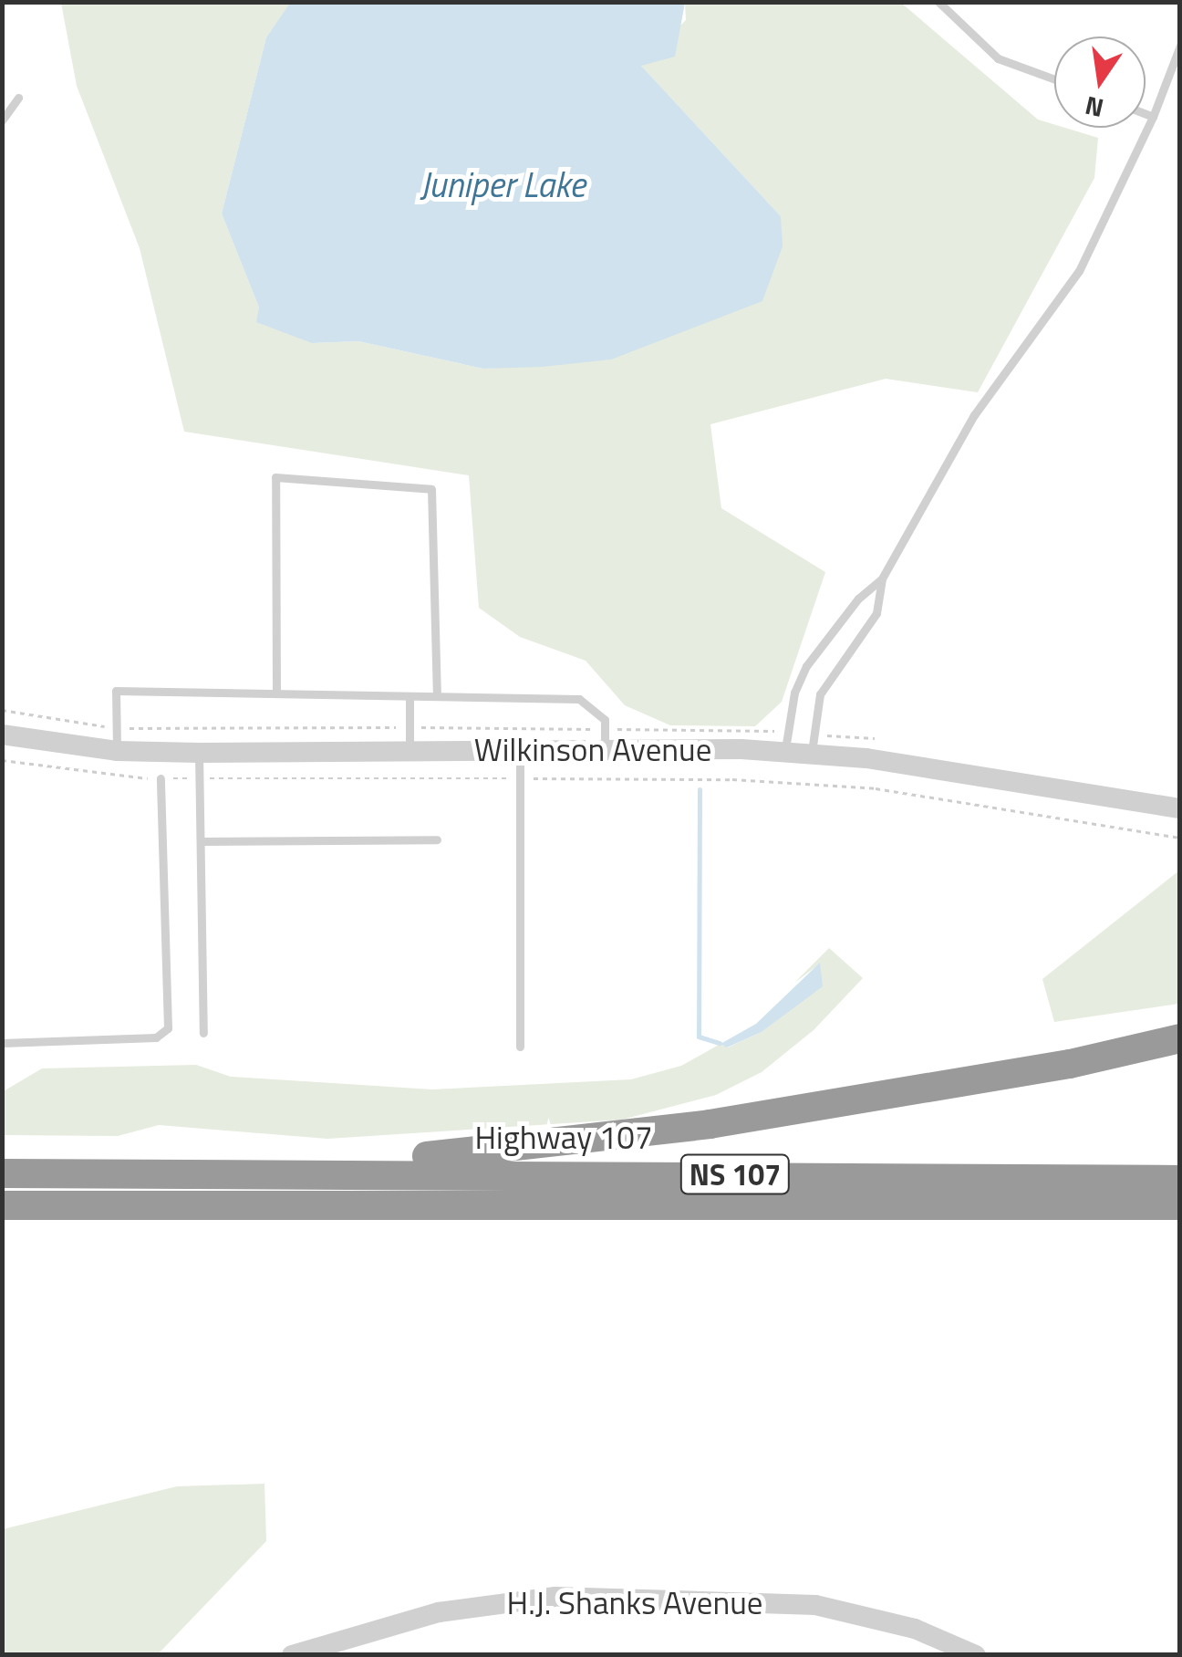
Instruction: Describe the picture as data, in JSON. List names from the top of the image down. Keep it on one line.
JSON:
{"streets":{"highway":["Highway 107","NS 107"],"street":["Wilkinson Avenue","H.J. Shanks Avenue"]},"water":["Juniper Lake"],"north":"bottom"}
